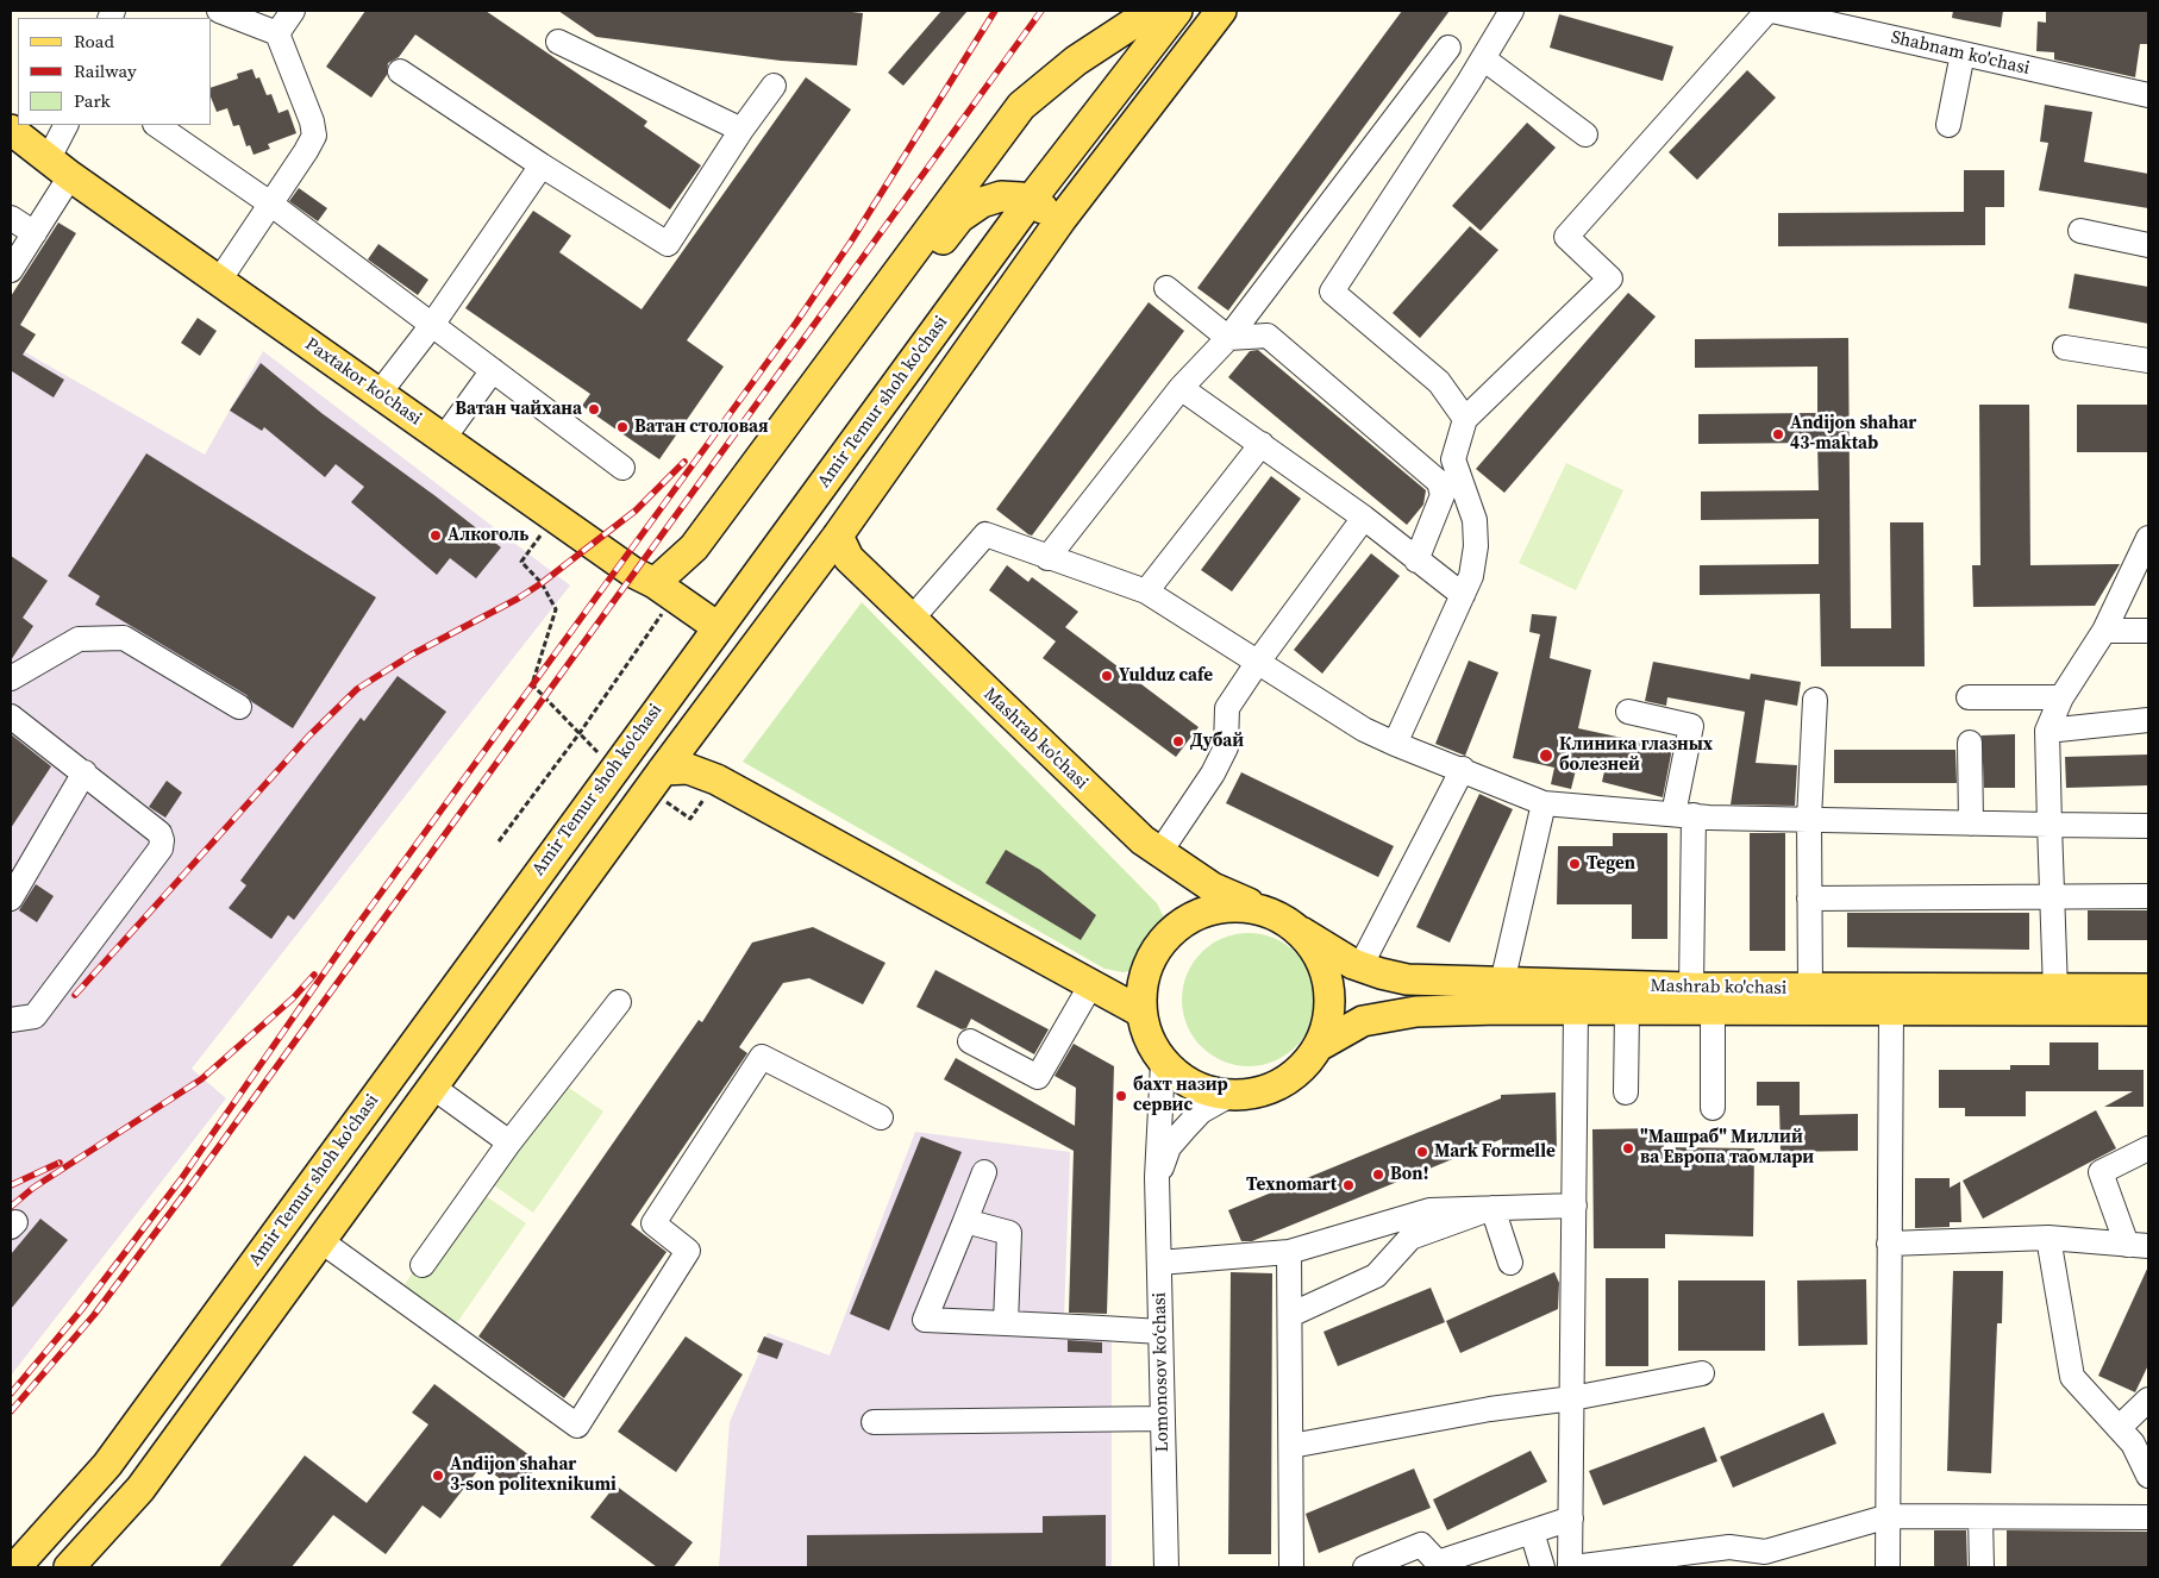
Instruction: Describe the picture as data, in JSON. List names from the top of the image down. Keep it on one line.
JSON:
{"streets":{"main road":["Paxtakor ko'chasi","Amir Temur shoh ko'chasi","Mashrab ko'chasi"],"street":["Shabnam ko'chasi","Lomonosov koʻchasi"]},"crossings":[["Paxtakor ko'chasi","Amir Temur shoh ko'chasi"],["Mashrab ko'chasi","Lomonosov koʻchasi"]],"places":["Ватан чайхана","Ватан столовая","Andijon shahar 43-maktab","Алкоголь","Yulduz cafe","Дубай","Клиника глазных болезней","Tegen","бахт назир сервис","\"Машраб\" Миллий ва Европа таомлари","Mark Formelle","Bon!","Texnomart","Andijon shahar 3-son politexnikumi"],"legend":["Road","Railway","Park"]}
